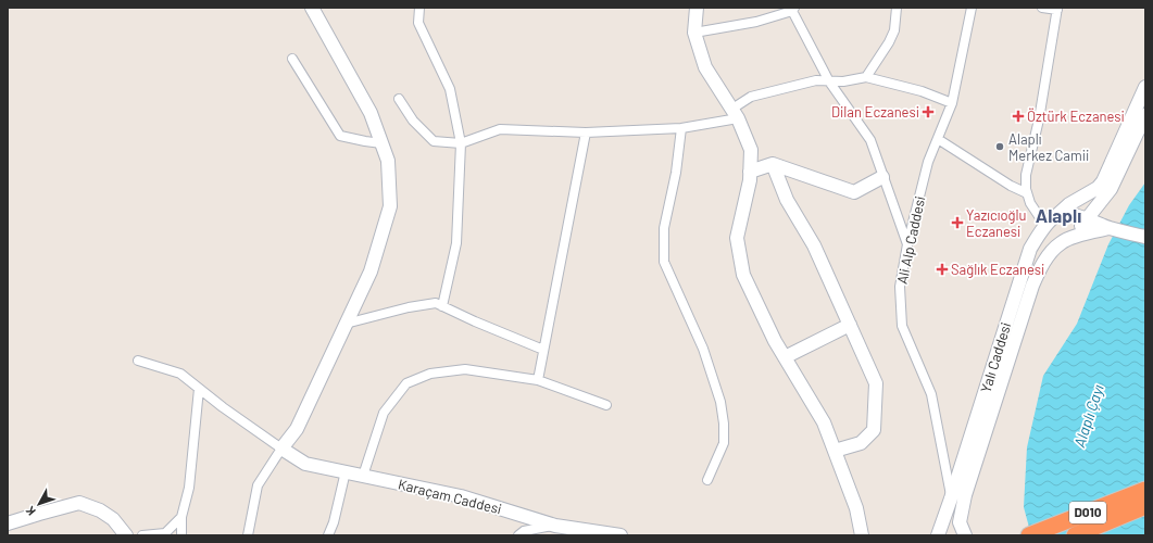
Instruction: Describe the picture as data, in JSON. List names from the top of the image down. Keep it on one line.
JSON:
{"streets":{"highway":["D010"],"street":["Ali Alp Caddesi","Yalı Caddesi","Karaçam Caddesi"]},"crossings":[["Ali Alp Caddesi","Yalı Caddesi"]],"districts":["Alaplı"],"water":["Alaplı Çayı"],"places":{"health":["Dilan Eczanesi","Öztürk Eczanesi","Yazıcıoğlu Eczanesi","Sağlık Eczanesi"],"other":["Alaplı Merkez Camii"]},"north":"bottom left"}
